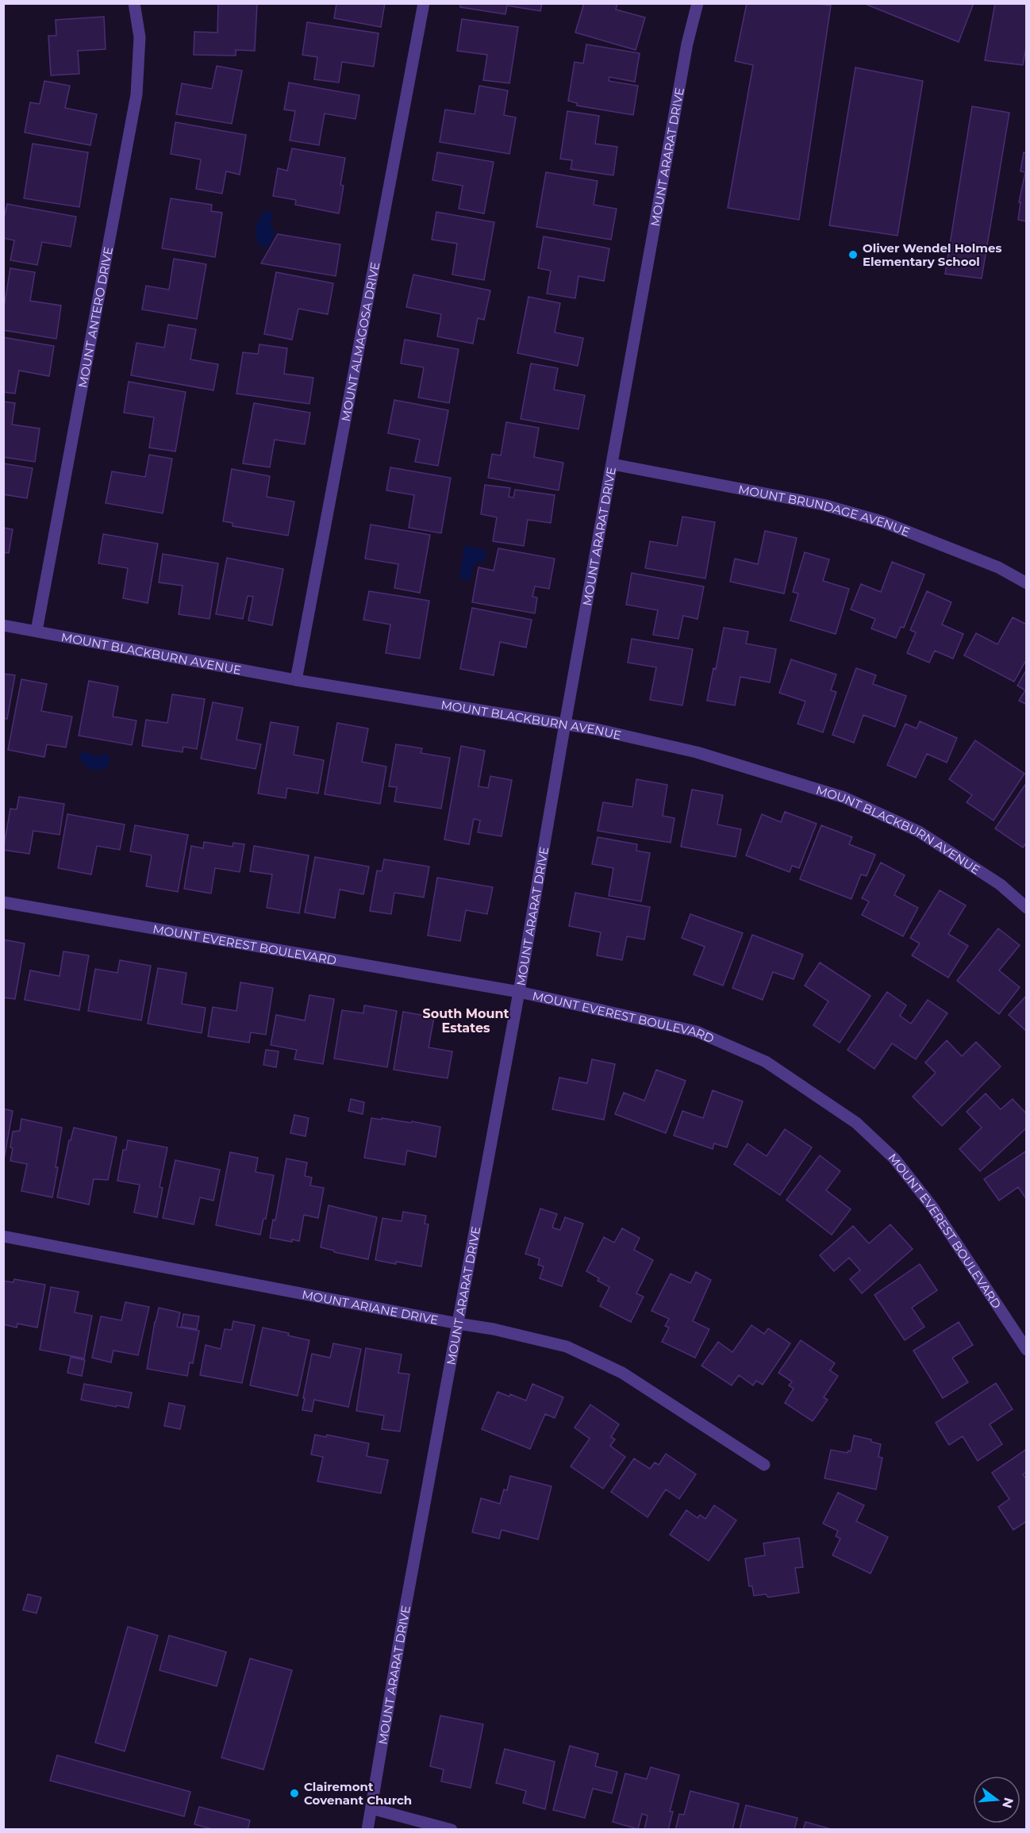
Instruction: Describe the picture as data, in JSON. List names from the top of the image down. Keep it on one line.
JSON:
{"streets":{"street":["MOUNT ARARAT DRIVE","MOUNT ANTERO DRIVE","MOUNT ALMAGOSA DRIVE","MOUNT BRUNDAGE AVENUE","MOUNT BLACKBURN AVENUE","MOUNT EVEREST BOULEVARD","MOUNT ARIANE DRIVE"]},"crossings":[["MOUNT ARARAT DRIVE","MOUNT BRUNDAGE AVENUE"],["MOUNT ARARAT DRIVE","MOUNT BLACKBURN AVENUE"],["MOUNT ARARAT DRIVE","MOUNT EVEREST BOULEVARD"],["MOUNT ARARAT DRIVE","MOUNT ARIANE DRIVE"],["MOUNT ANTERO DRIVE","MOUNT BLACKBURN AVENUE"],["MOUNT ALMAGOSA DRIVE","MOUNT BLACKBURN AVENUE"]],"districts":["South Mount Estates"],"places":["Oliver Wendel Holmes Elementary School","Clairemont Covenant Church"],"north":"right"}
